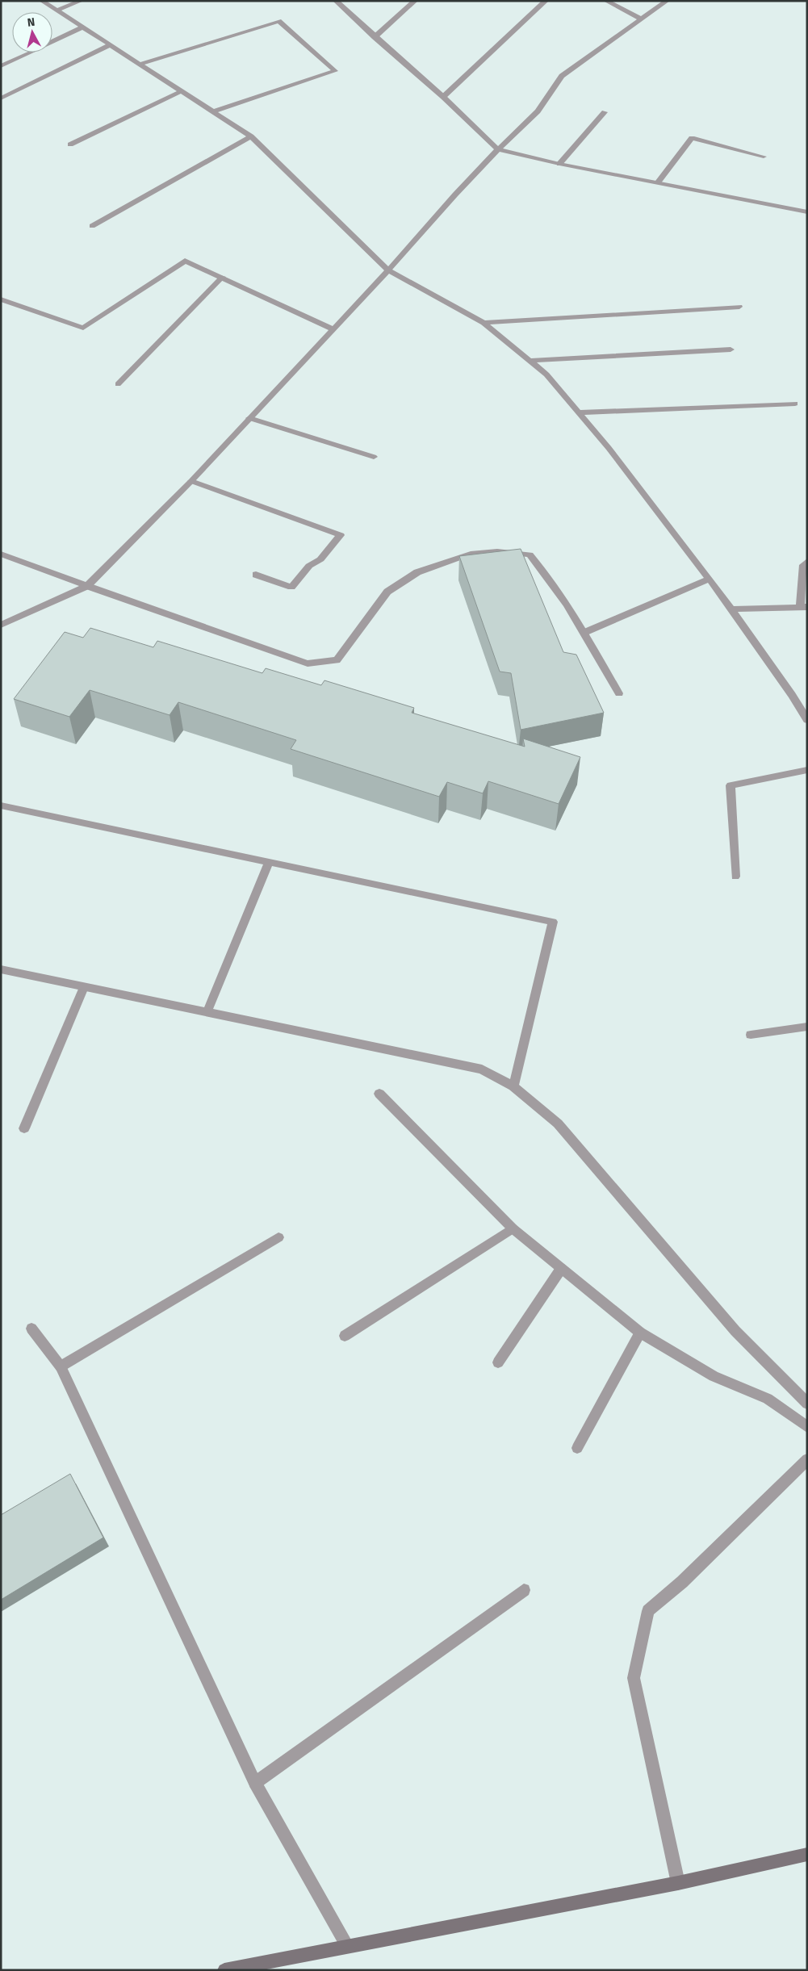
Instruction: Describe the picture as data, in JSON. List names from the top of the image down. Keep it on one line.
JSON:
{"north":"top"}
